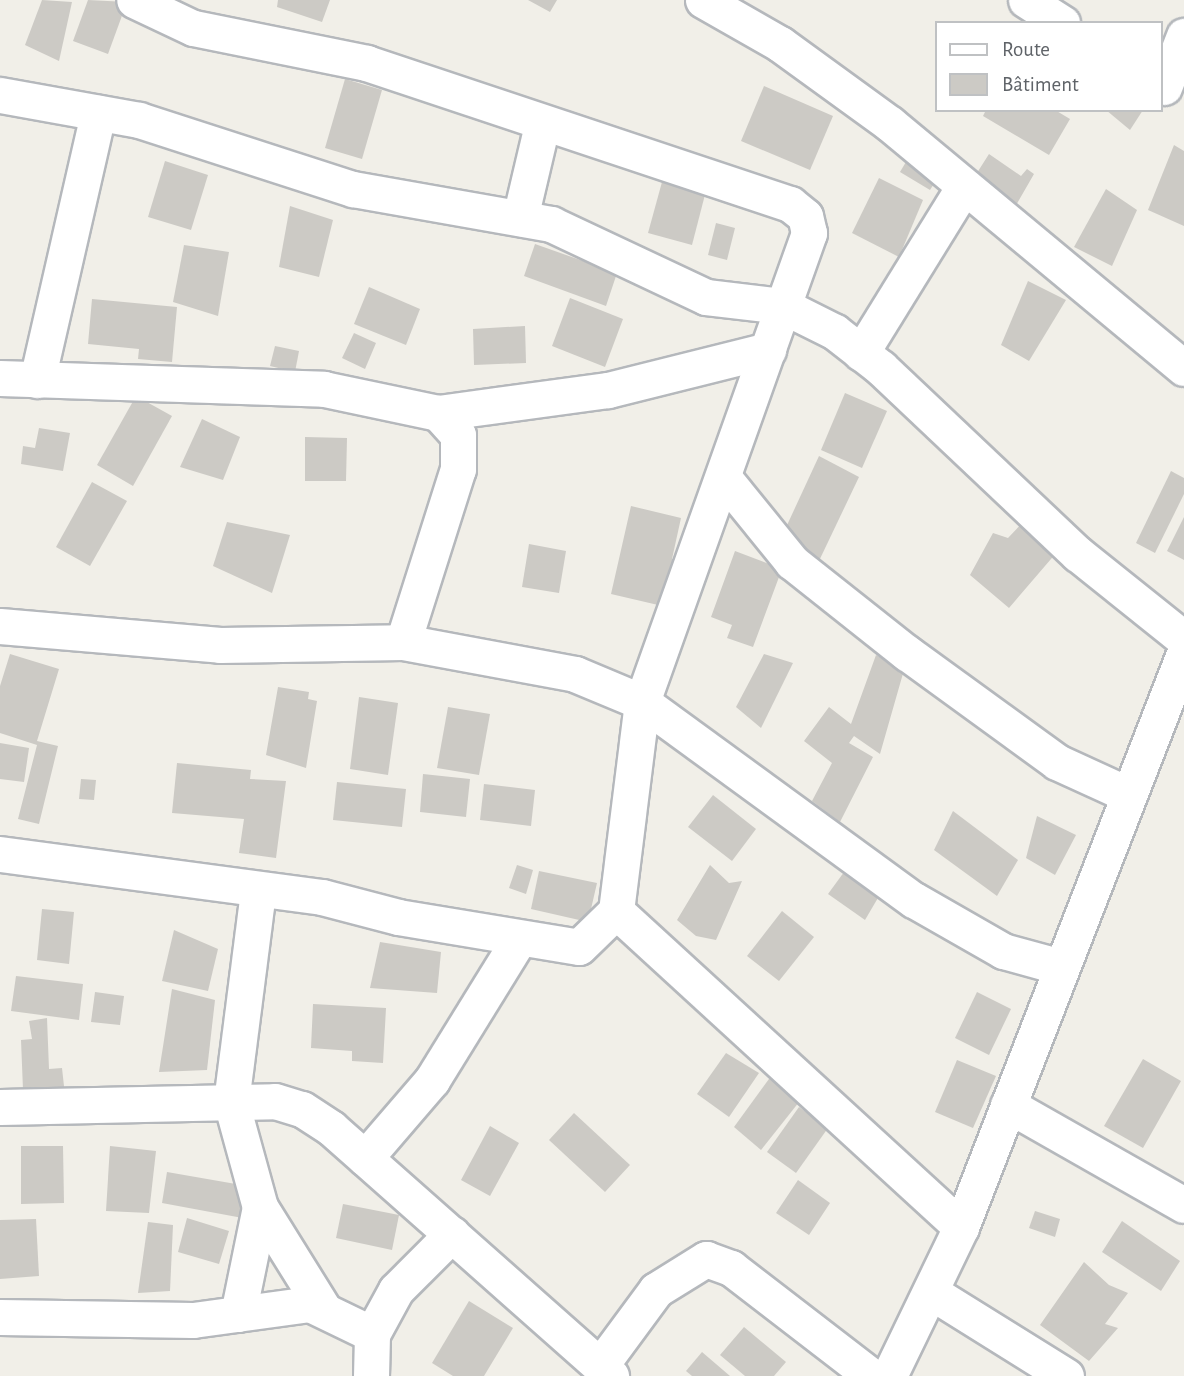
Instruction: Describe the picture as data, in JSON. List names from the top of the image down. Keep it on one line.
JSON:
{"legend":["Route","Bâtiment"]}
